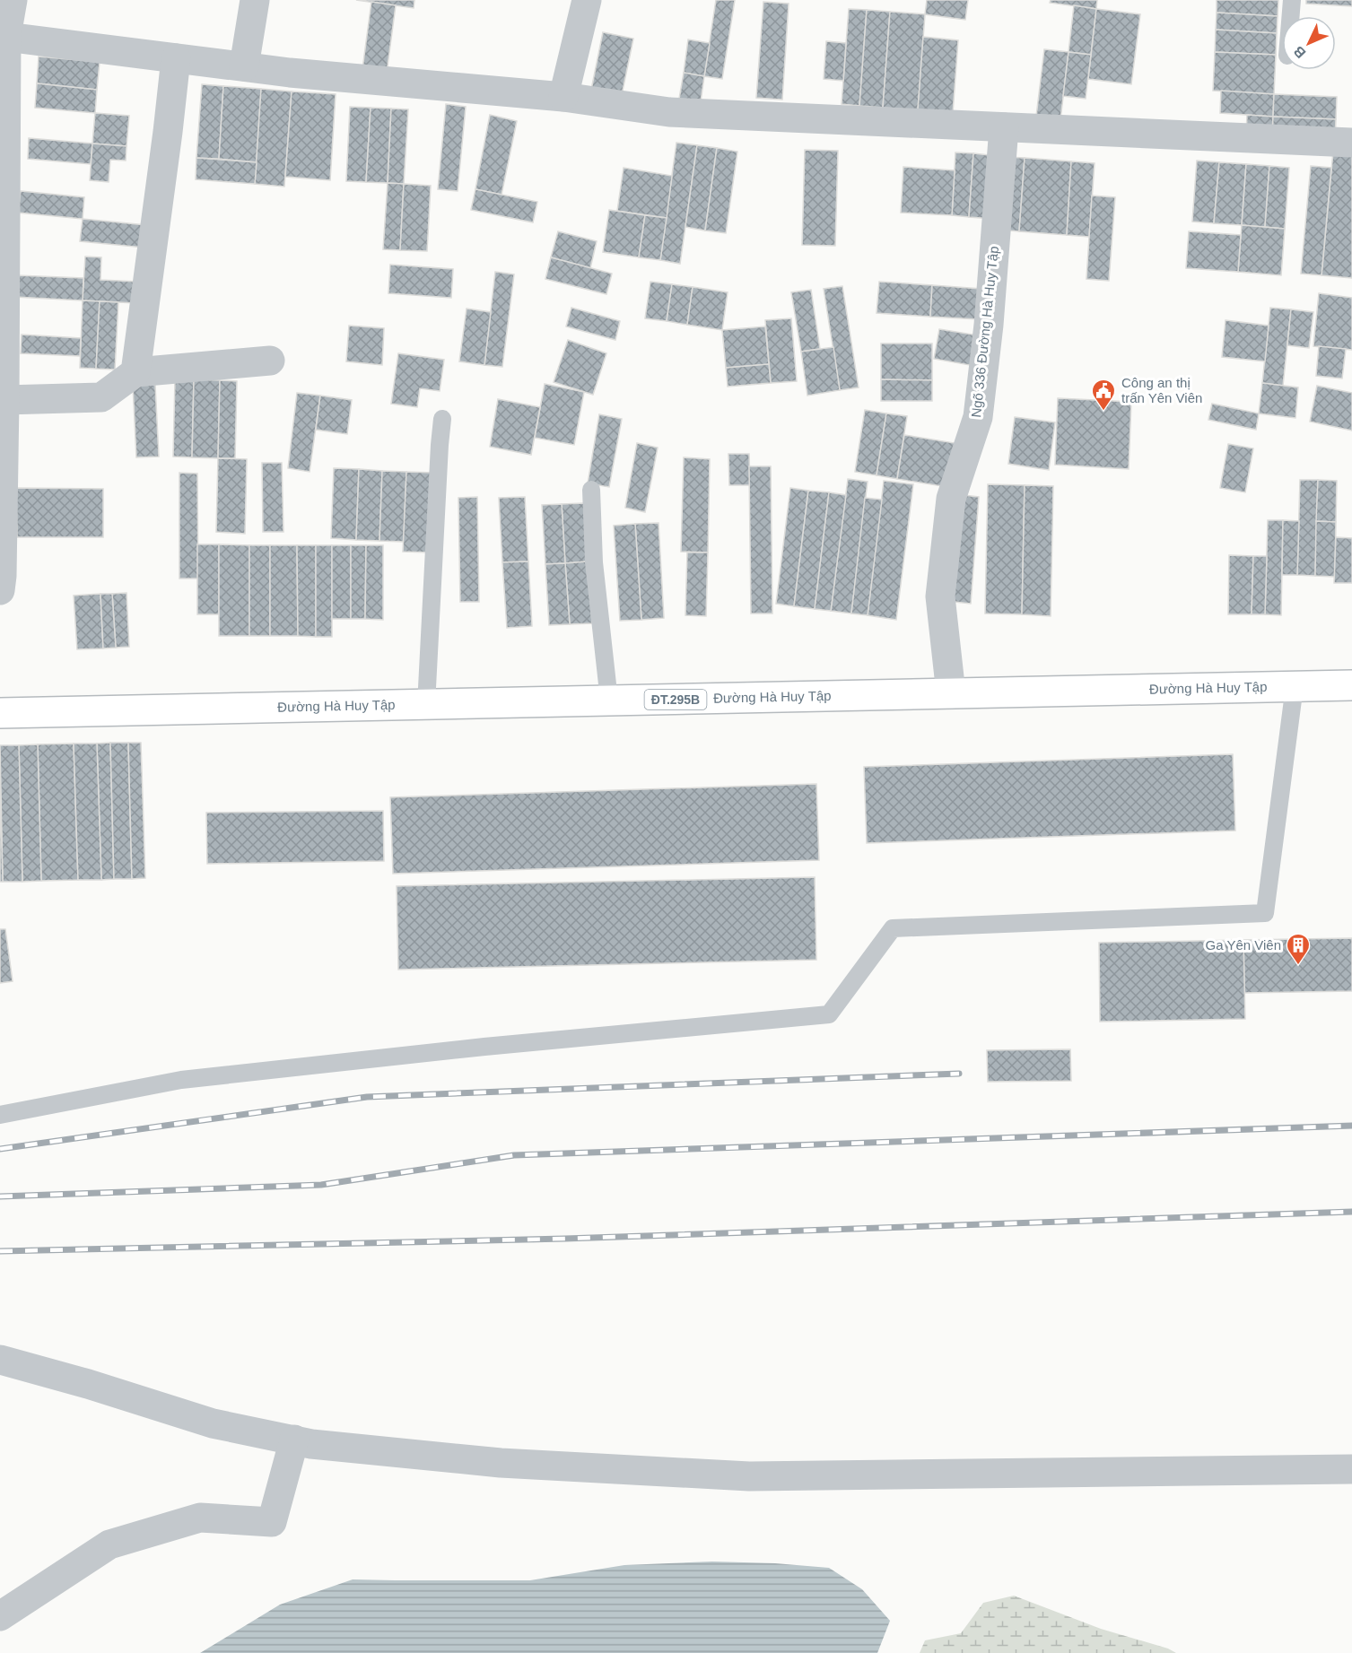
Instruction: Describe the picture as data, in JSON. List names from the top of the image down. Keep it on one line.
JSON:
{"streets":{"main road":["Đường Hà Huy Tập","ĐT.295B"],"street":["Ngõ 336 Đường Hà Huy Tập"]},"crossings":[["Ngõ 336 Đường Hà Huy Tập","Đường Hà Huy Tập"]],"places":{"public building":["Công an thị trấn Yên Viên"],"building":["Ga Yên Viên"]},"north":"bottom left"}
